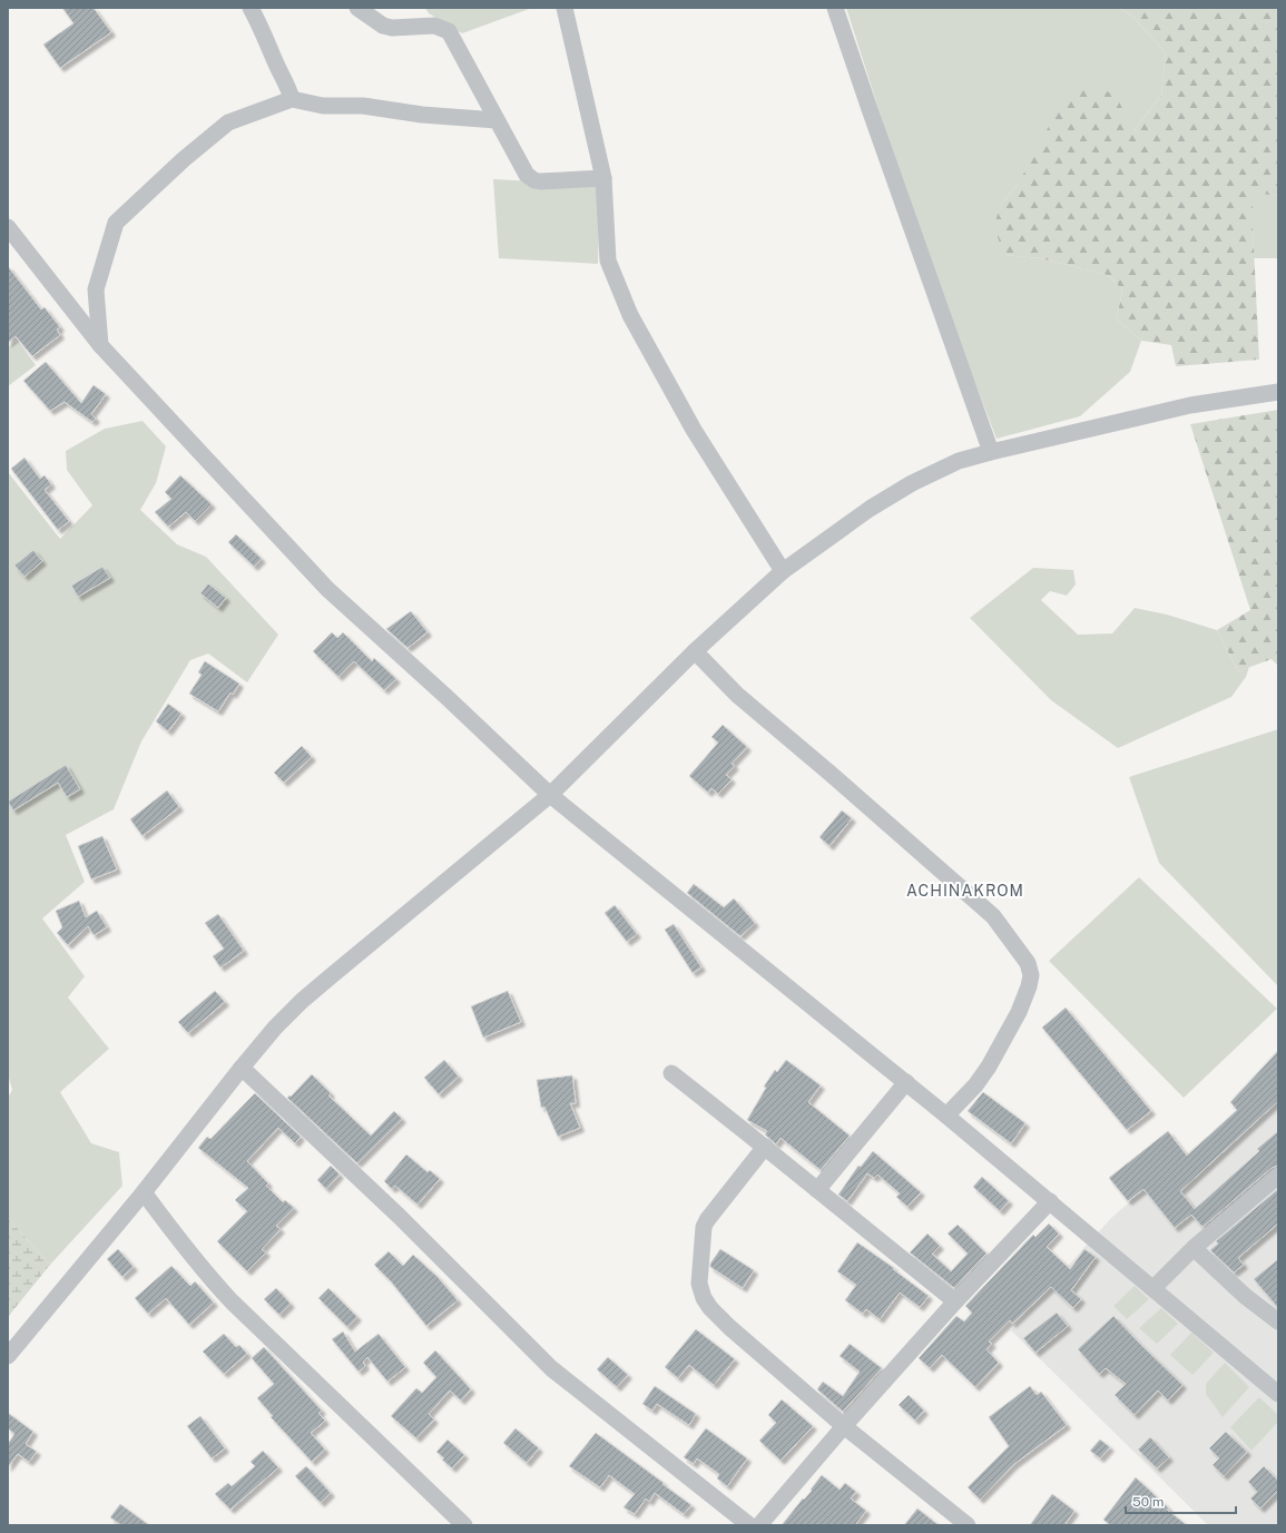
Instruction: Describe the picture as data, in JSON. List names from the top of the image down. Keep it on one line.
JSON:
{"districts":["ACHINAKROM"],"scale_bar":"50 m"}
